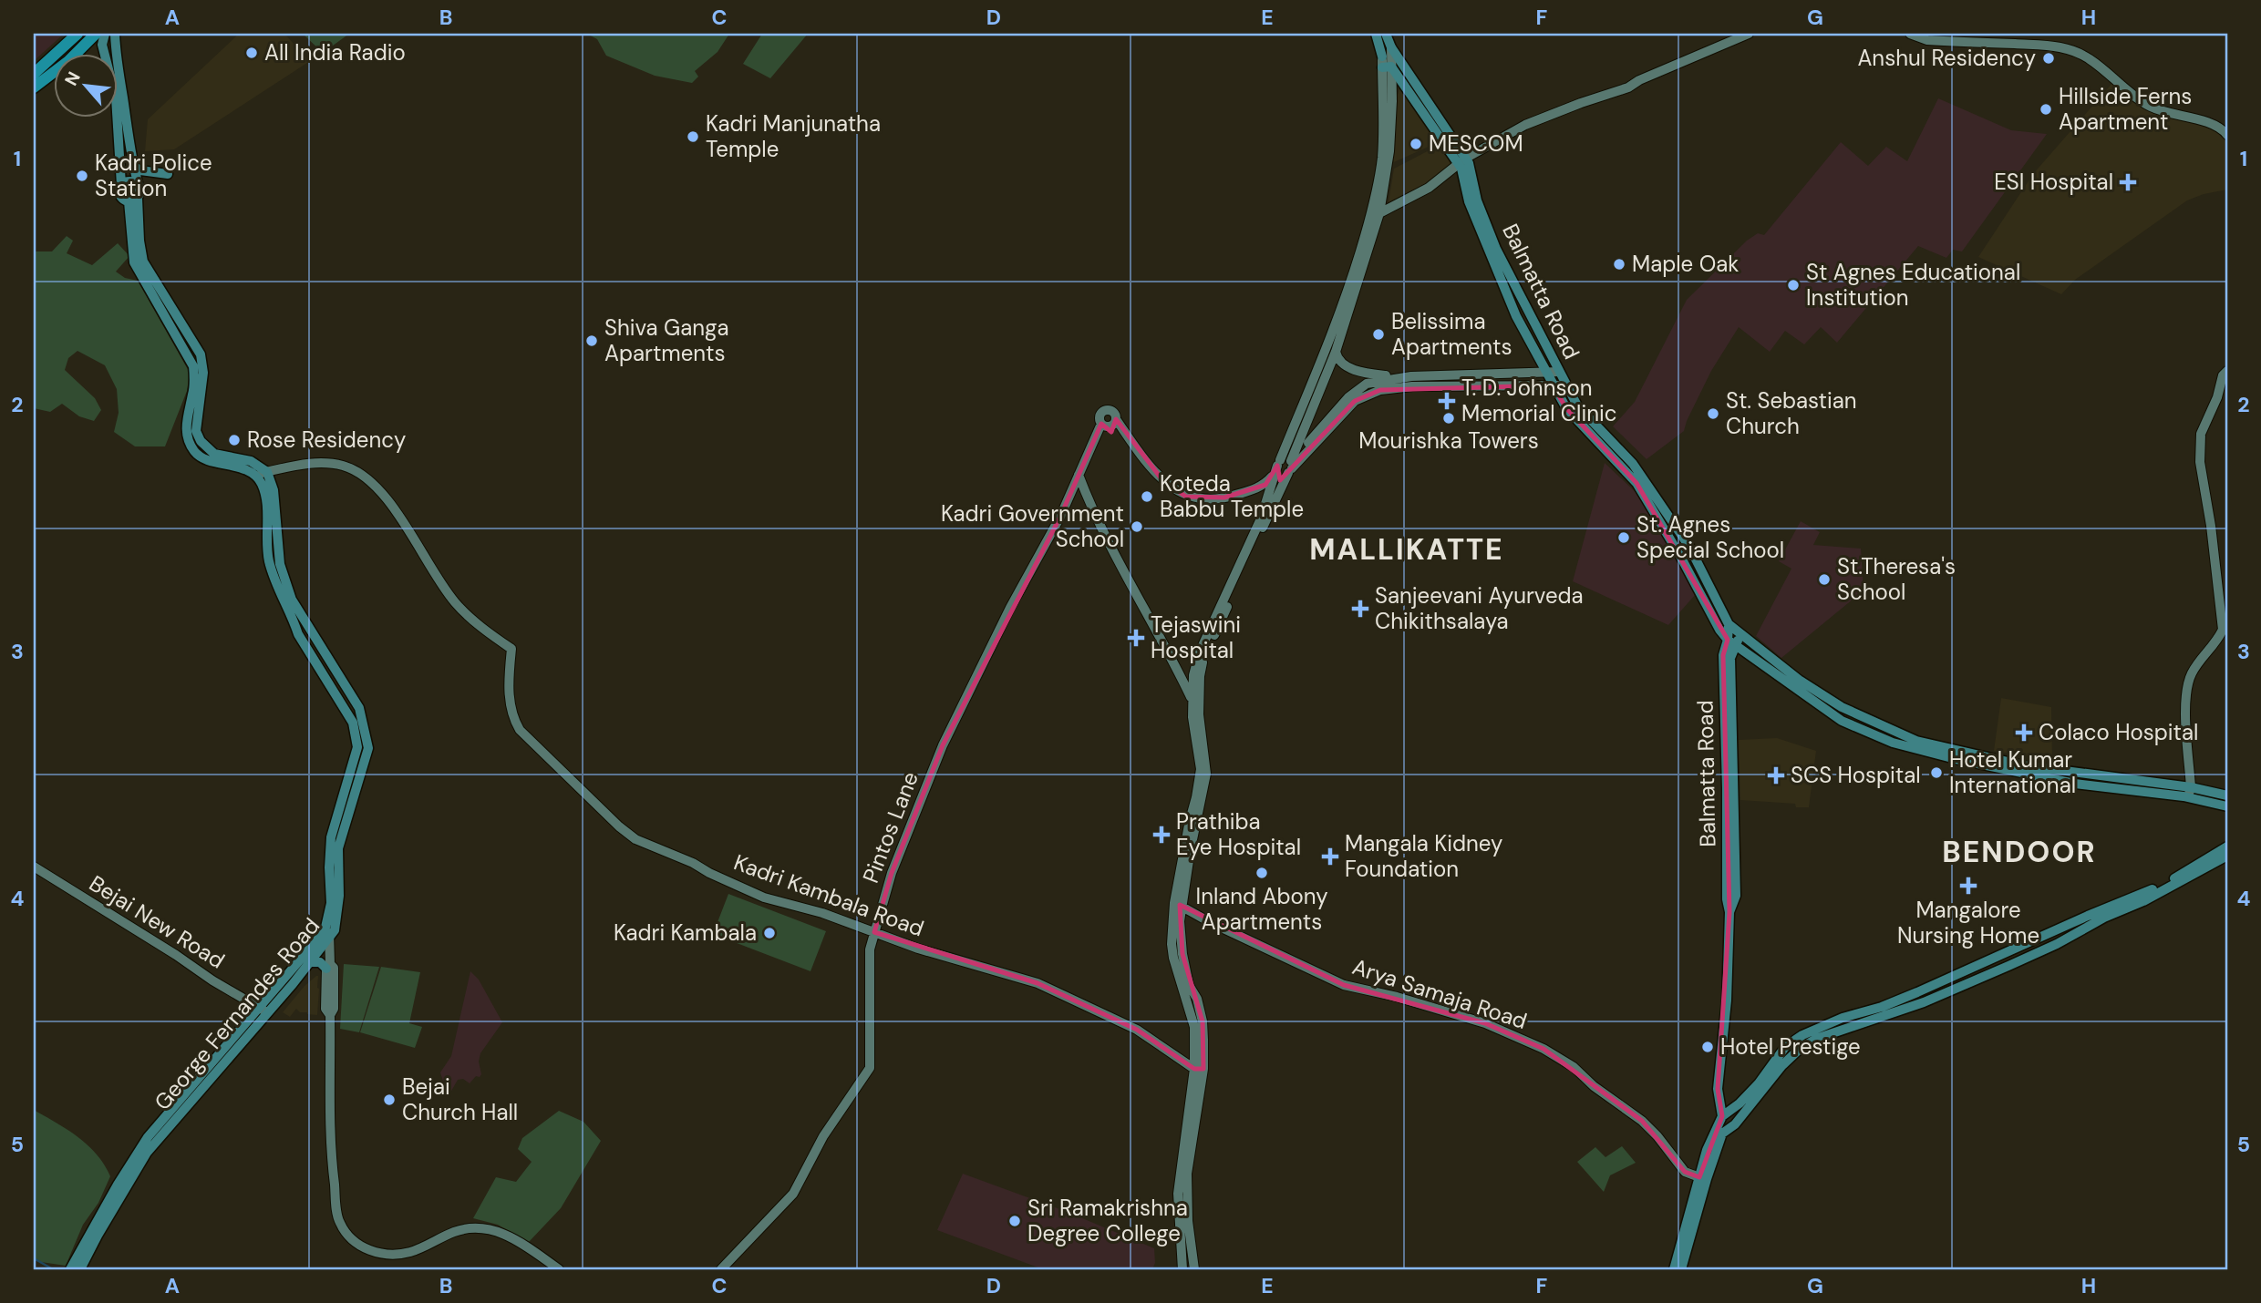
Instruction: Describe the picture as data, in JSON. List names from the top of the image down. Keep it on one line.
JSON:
{"streets":{"main road":["Balmatta Road","George Fernandes Road"],"street":["Pintos Lane","Kadri Kambala Road","Bejai New Road","Arya Samaja Road"]},"crossings":[["Pintos Lane","Kadri Kambala Road"],["Kadri Kambala Road","George Fernandes Road"],["Bejai New Road","George Fernandes Road"]],"districts":["MALLIKATTE","BENDOOR"],"places":{"other":["All India Radio","Anshul Residency","Hillside Ferns Apartment","Kadri Manjunatha Temple","MESCOM","Kadri Police Station","Maple Oak","St Agnes Educational Institution","Belissima Apartments","Shiva Ganga Apartments","St. Sebastian Church","Mourishka Towers","Rose Residency","Koteda Babbu Temple","Kadri Government School","St. Agnes Special School","St.Theresa's School","Hotel Kumar International","Inland Abony Apartments","Kadri Kambala","Hotel Prestige","Bejai Church Hall","Sri Ramakrishna Degree College"],"health":["ESI Hospital","T. D. Johnson Memorial Clinic","Sanjeevani Ayurveda Chikithsalaya","Tejaswini Hospital","Colaco Hospital","SCS Hospital","Prathiba Eye Hospital","Mangala Kidney Foundation","Mangalore Nursing Home"]},"north":"top left","grid":{"columns":["A","B","C","D","E","F","G","H"],"rows":["1","2","3","4","5"]}}
